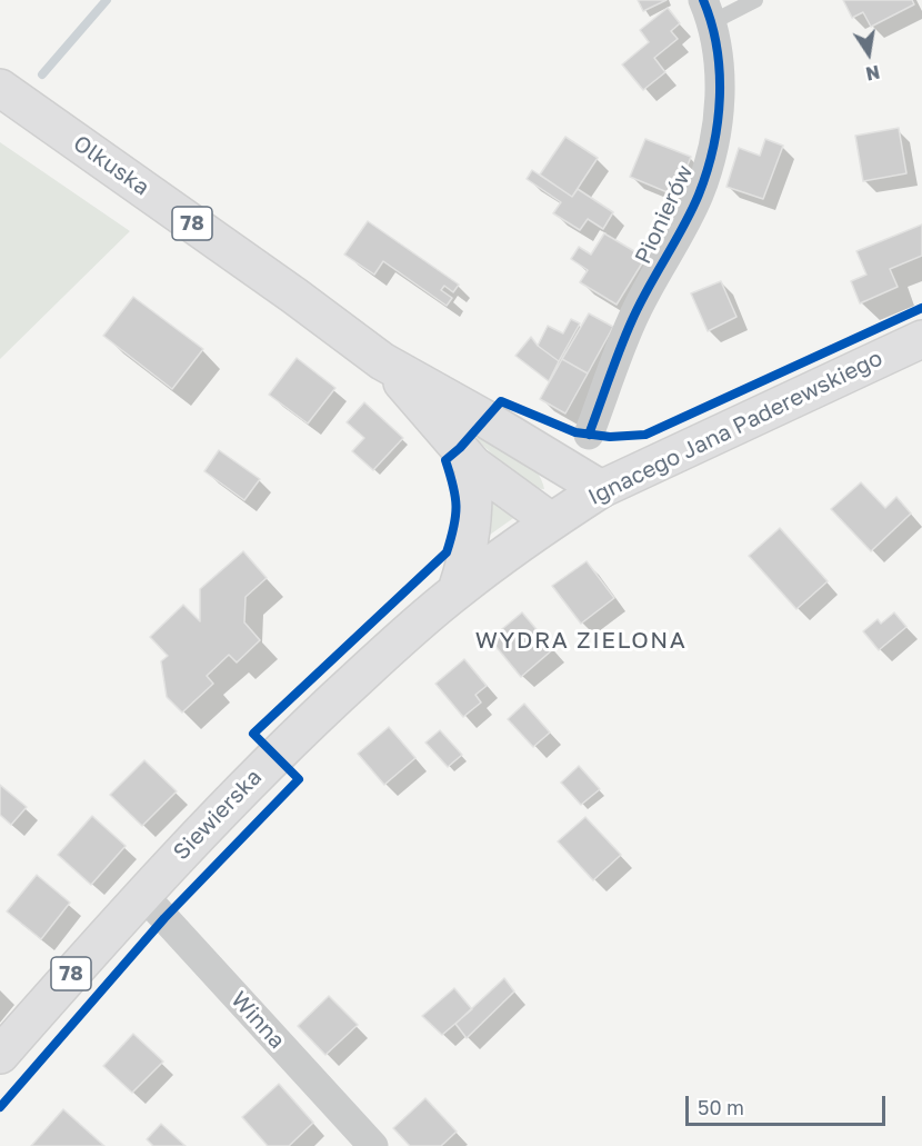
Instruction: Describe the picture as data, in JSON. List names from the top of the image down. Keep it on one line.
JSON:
{"streets":{"main road":["Olkuska","78","Ignacego Jana Paderewskiego","Siewierska"],"street":["Pionierów","Winna"]},"crossings":[["Olkuska","78"],["Olkuska","Ignacego Jana Paderewskiego"],["Olkuska","Siewierska"],["78","Siewierska"],["Ignacego Jana Paderewskiego","Siewierska"],["Siewierska","Winna"]],"districts":["WYDRA ZIELONA"],"scale_bar":"50 m","north":"bottom"}
